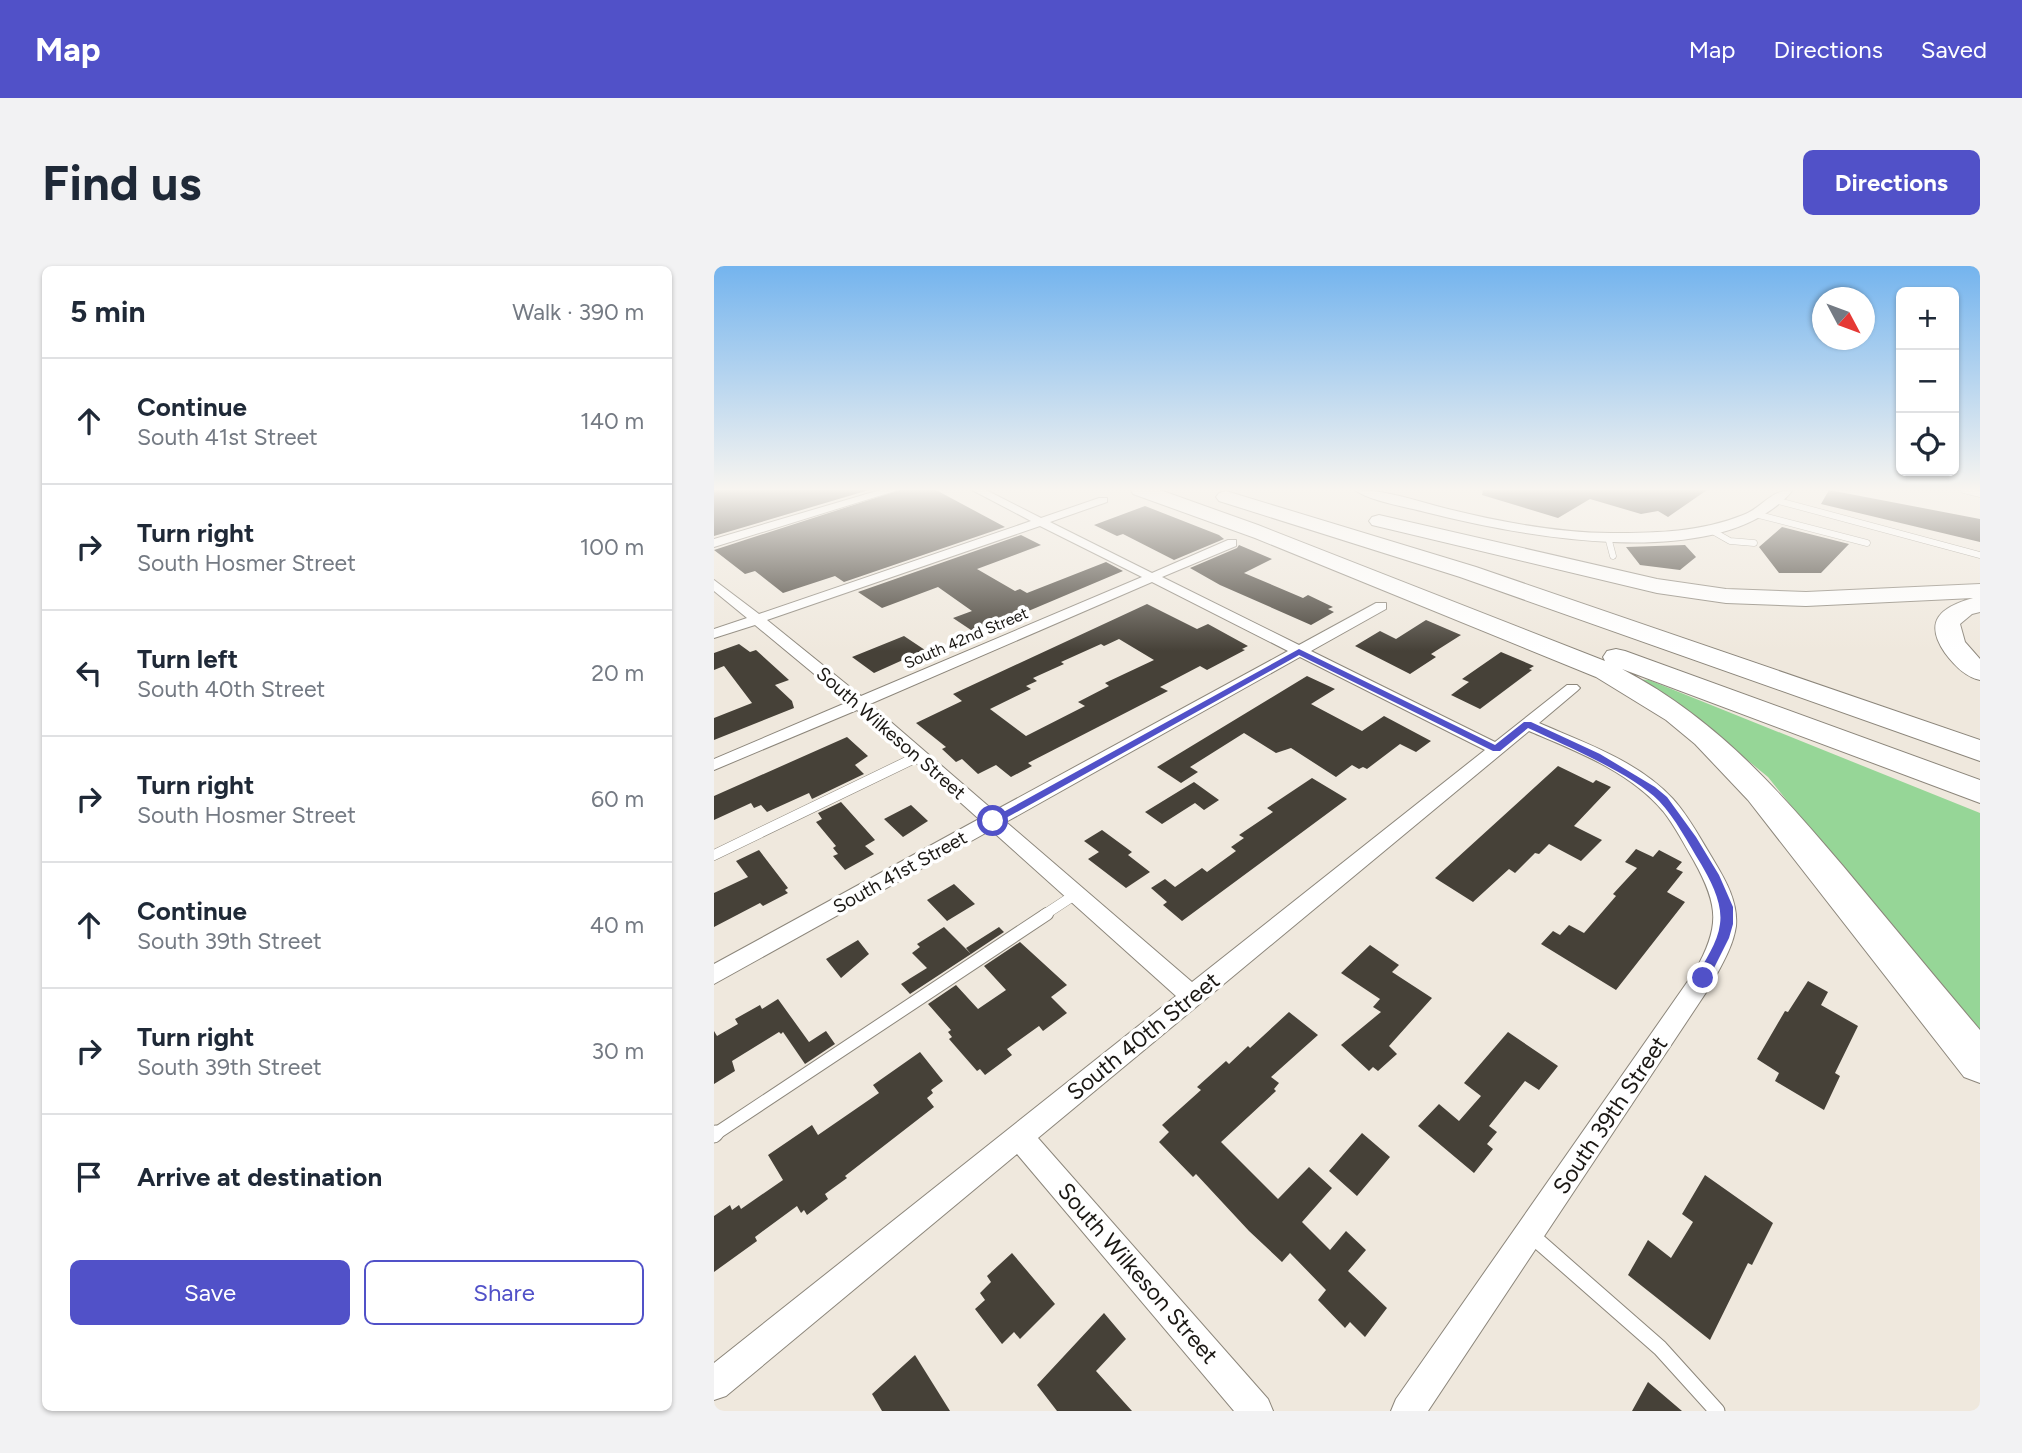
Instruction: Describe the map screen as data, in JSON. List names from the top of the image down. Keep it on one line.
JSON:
{"streets":{"street":["South 42nd Street","South Wilkeson Street","South 41st Street","South 40th Street","South 39th Street"]},"crossings":[["South 42nd Street","South Wilkeson Street"],["South Wilkeson Street","South 41st Street"],["South Wilkeson Street","South 40th Street"],["South 40th Street","South 39th Street"]],"north":"bottom right","page":{"header":"Map","nav":["Map","Directions","Saved"],"buttons":["Directions",["Save","Share"]],"title":"Find us","heading":["5 min","Walk · 390 m"],"map_buttons":["+","−"],"list":[["Continue","South 41st Street","140 m"],["Turn right","South Hosmer Street","100 m"],["Turn left","South 40th Street","20 m"],["Turn right","South Hosmer Street","60 m"],["Continue","South 39th Street","40 m"],["Turn right","South 39th Street","30 m"],"Arrive at destination"]}}
